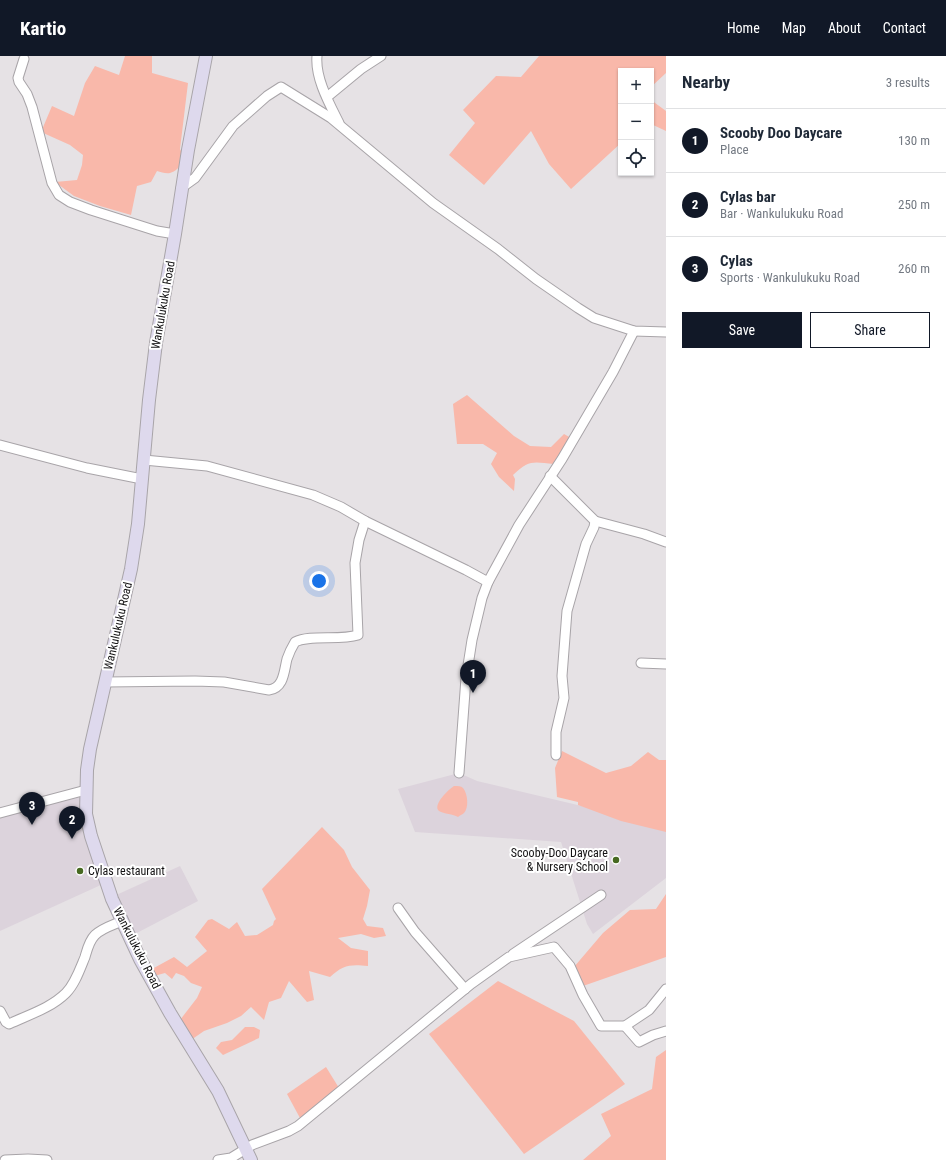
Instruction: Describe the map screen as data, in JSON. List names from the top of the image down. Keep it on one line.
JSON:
{"streets":{"main road":["Wankulukuku Road"]},"places":["Scooby-Doo Daycare & Nursery School","Cylas restaurant"],"page":{"header":"Kartio","nav":["Home","Map","About","Contact"],"heading":["Nearby","3 results"],"map_buttons":["+","−"],"list":[{"mark":"1","name":"Scooby Doo Daycare","note":"Place","value":"130 m"},{"mark":"2","name":"Cylas bar","note":"Bar · Wankulukuku Road","value":"250 m"},{"mark":"3","name":"Cylas","note":"Sports · Wankulukuku Road","value":"260 m"}],"buttons":["Save","Share"],"pins":["1","3","2"]}}
